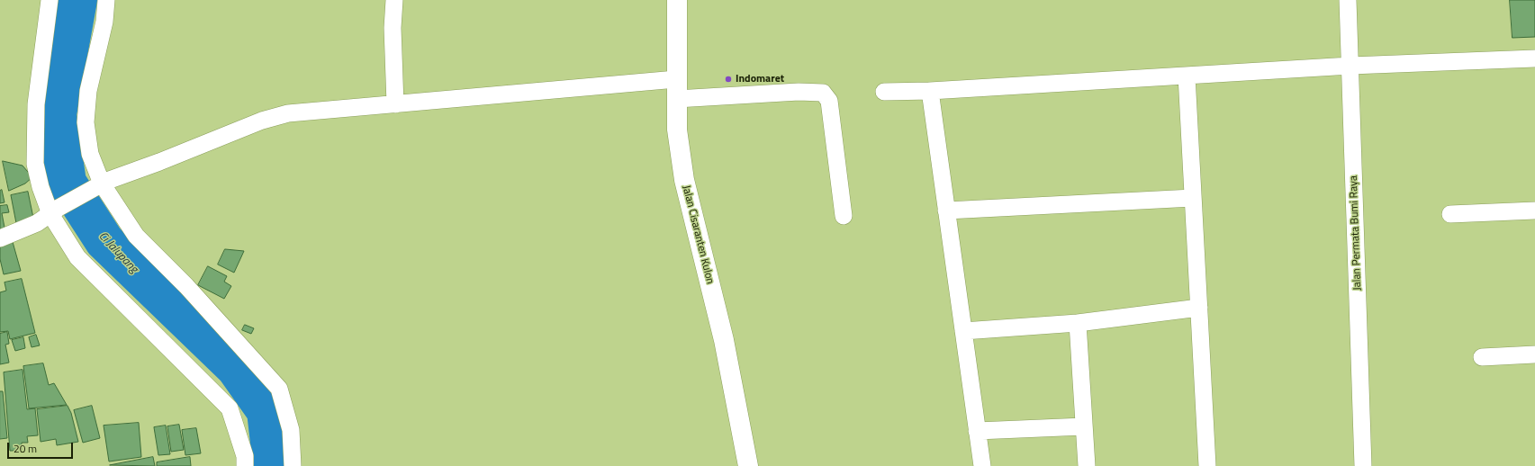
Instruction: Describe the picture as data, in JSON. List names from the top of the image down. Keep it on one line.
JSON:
{"streets":{"main road":["Jalan Cisaranten Kulon"],"street":["Jalan Permata Bumi Raya"]},"water":["Ci Jalupang"],"places":["Indomaret"],"scale_bar":"20 m"}
